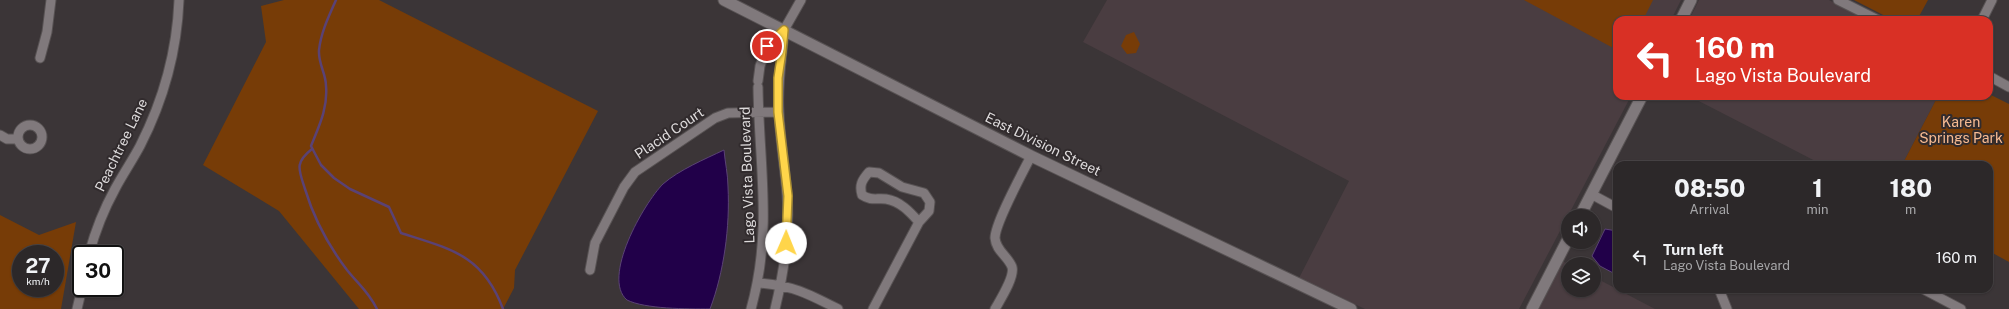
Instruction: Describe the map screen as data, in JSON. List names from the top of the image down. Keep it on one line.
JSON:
{"streets":{"street":["Placid Court","East Division Street","Peachtree Lane","Lago Vista Boulevard"]},"crossings":[["Placid Court","Lago Vista Boulevard"],["East Division Street","Lago Vista Boulevard"]],"parks":["Karen Springs Park"],"page":{"turn":["160 m","Lago Vista Boulevard"],"eta":["08:50","Arrival","1","min","180","m"],"list":[{"name":"Turn left","note":"Lago Vista Boulevard","value":"160 m"}],"speed":"27 km/h","limit":"30"}}
